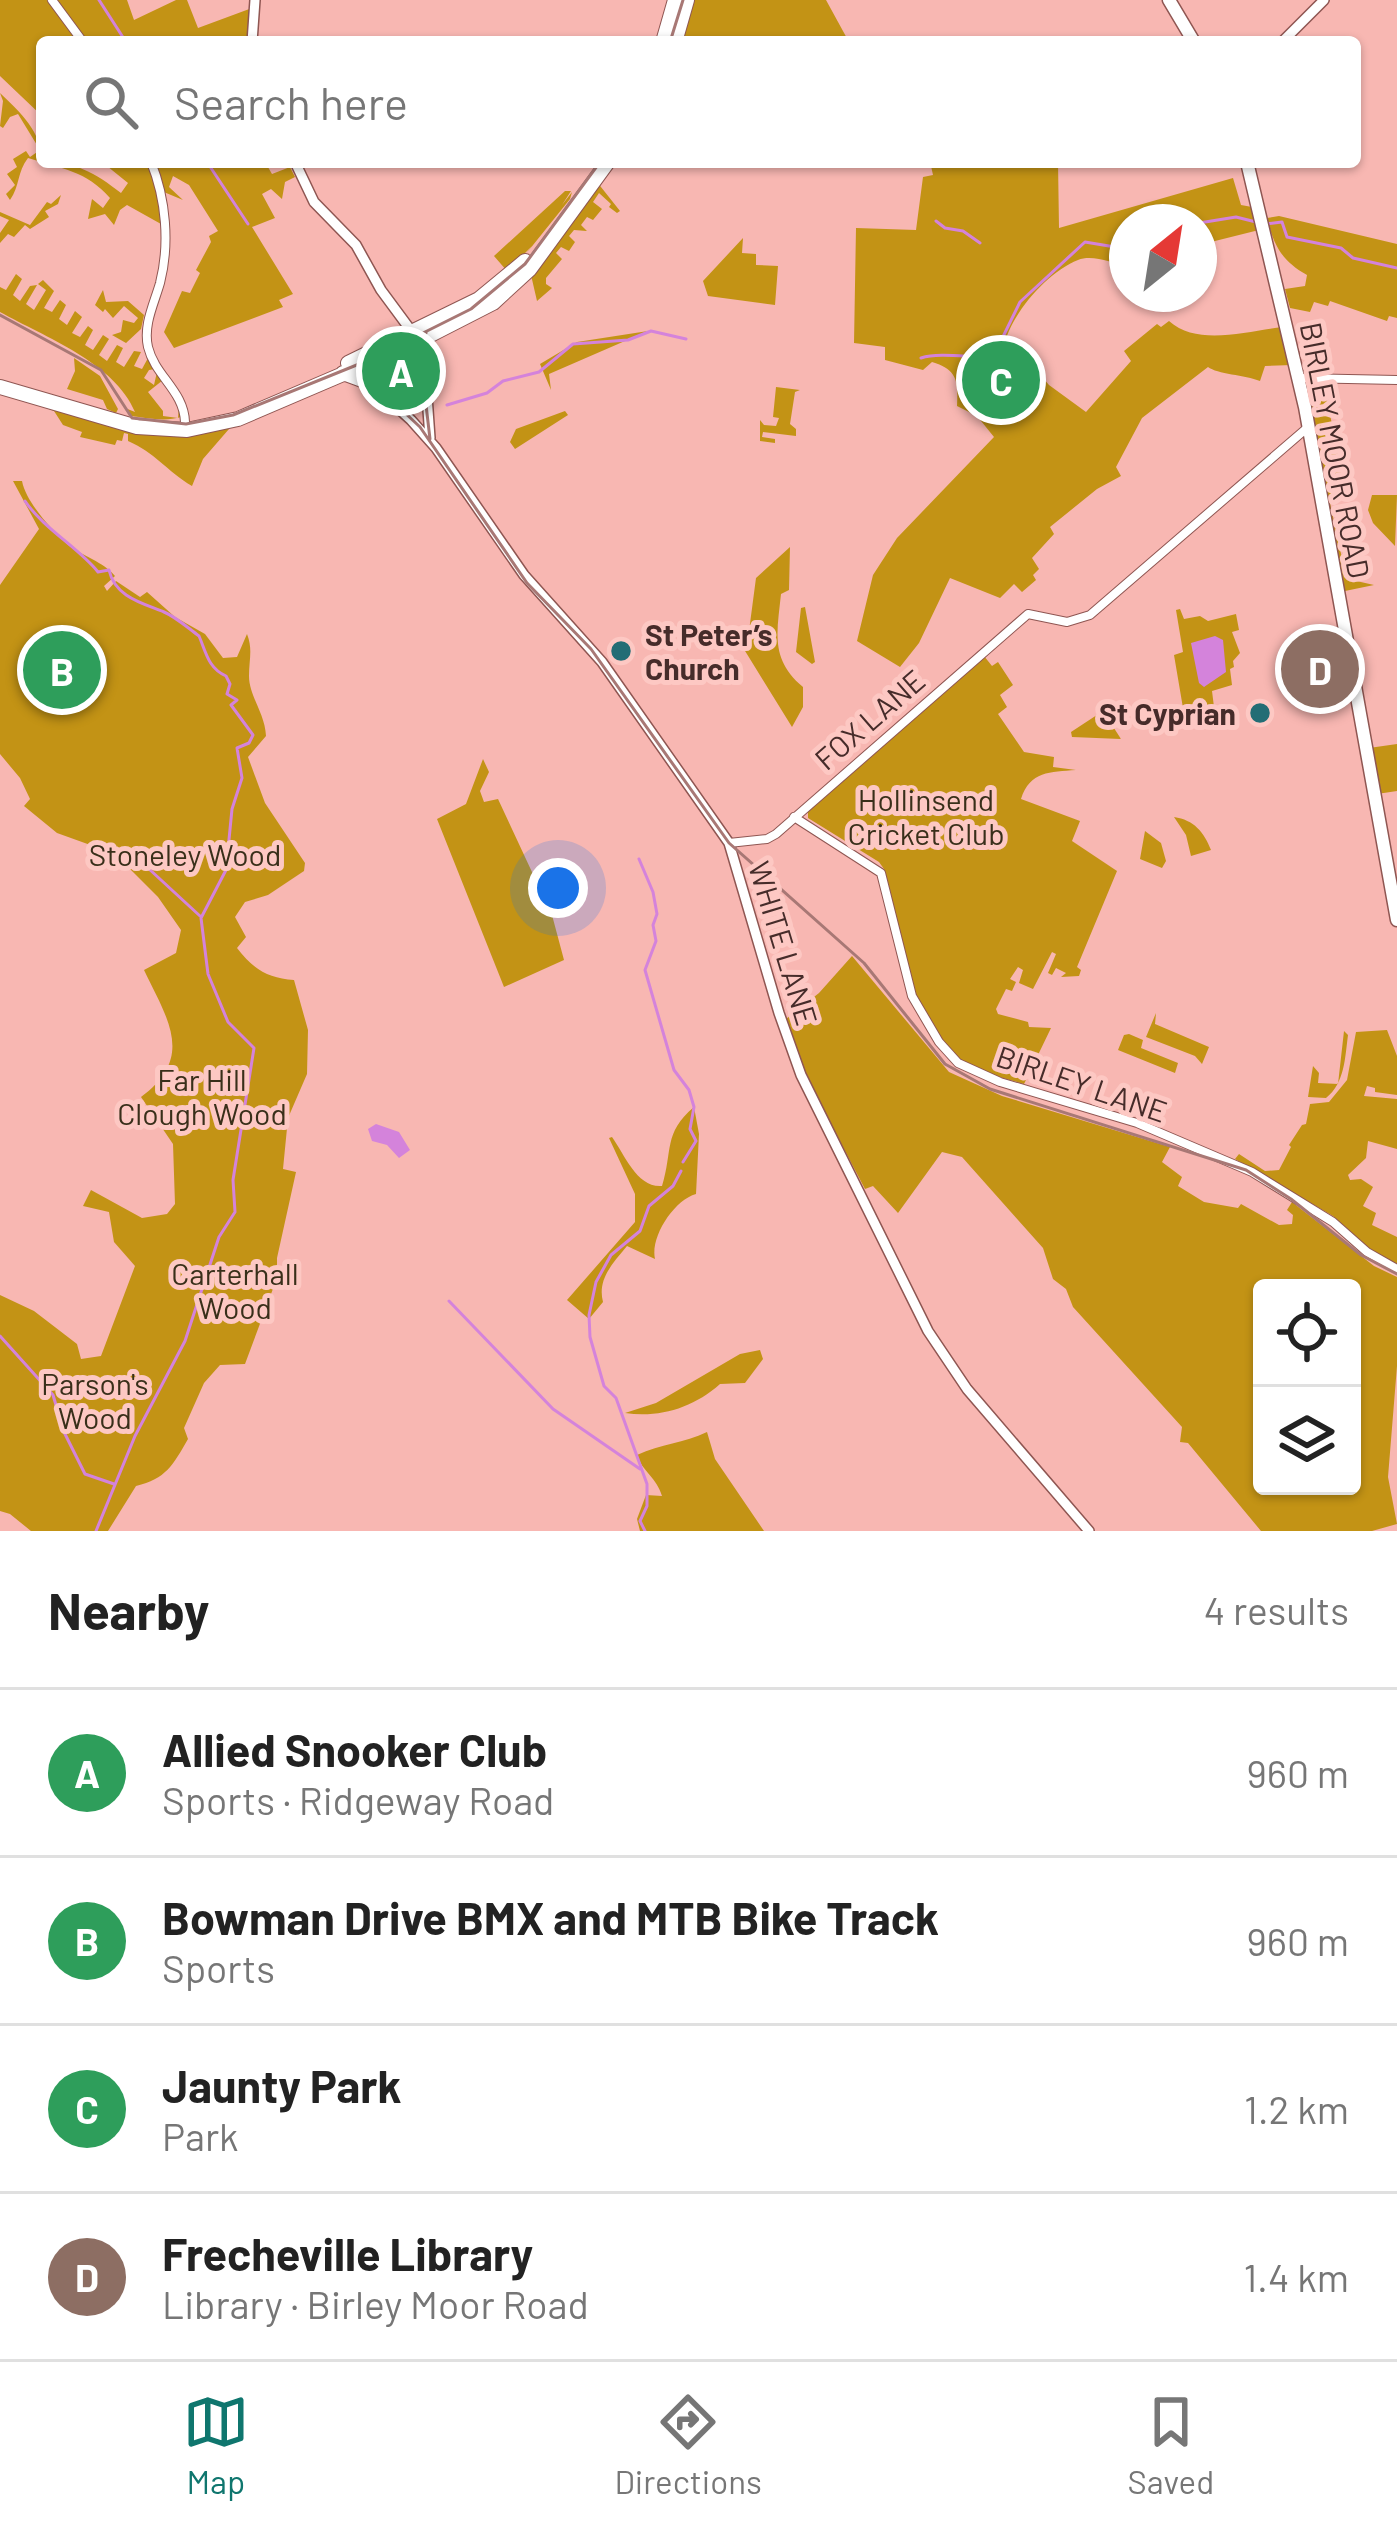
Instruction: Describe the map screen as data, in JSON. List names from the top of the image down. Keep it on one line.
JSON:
{"streets":{"main road":["BIRLEY MOOR ROAD","WHITE LANE"],"street":["FOX LANE","BIRLEY LANE"]},"crossings":[["BIRLEY MOOR ROAD","FOX LANE"],["FOX LANE","WHITE LANE"],["FOX LANE","BIRLEY LANE"]],"parks":["Hollinsend Cricket Club","Stoneley Wood","Far Hill Clough Wood","Carterhall Wood","Parson's Wood"],"places":["St Peter’s Church","St Cyprian"],"north":"top right","page":{"search":"Search here","pins":["A","C","D","B"],"heading":["Nearby","4 results"],"list":[{"mark":"A","name":"Allied Snooker Club","note":"Sports · Ridgeway Road","value":"960 m"},{"mark":"B","name":"Bowman Drive BMX and MTB Bike Track","note":"Sports","value":"960 m"},{"mark":"C","name":"Jaunty Park","note":"Park","value":"1.2 km"},{"mark":"D","name":"Frecheville Library","note":"Library · Birley Moor Road","value":"1.4 km"}],"nav":["Map","Directions","Saved"]}}
